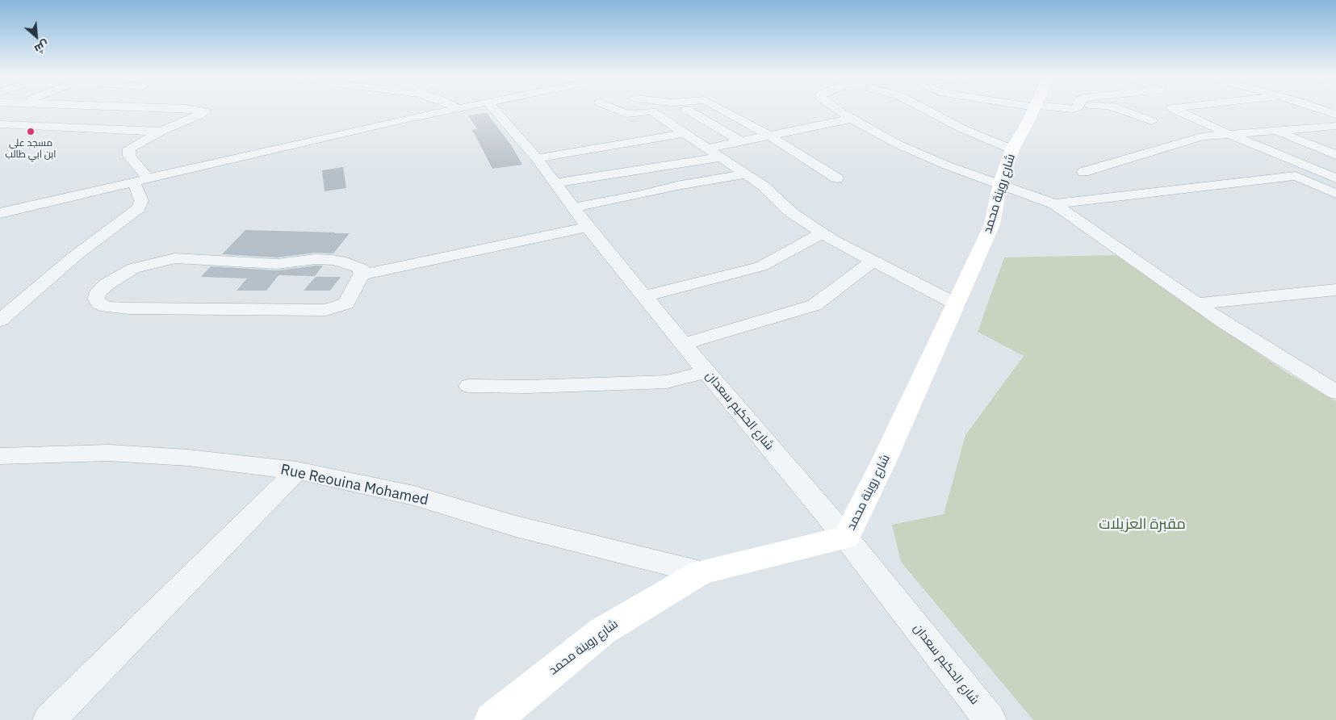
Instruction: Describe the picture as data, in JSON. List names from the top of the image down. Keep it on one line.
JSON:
{"streets":{"main road":["شارع روينة محمد"],"street":["شارع الحكيم سعدان","Rue Reouina Mohamed"]},"crossings":[["شارع روينة محمد","شارع الحكيم سعدان"],["شارع روينة محمد","Rue Reouina Mohamed"]],"parks":["مقبرة العزيلات"],"places":["مسجد علي ابن ابي طالب"],"north":"bottom right"}
